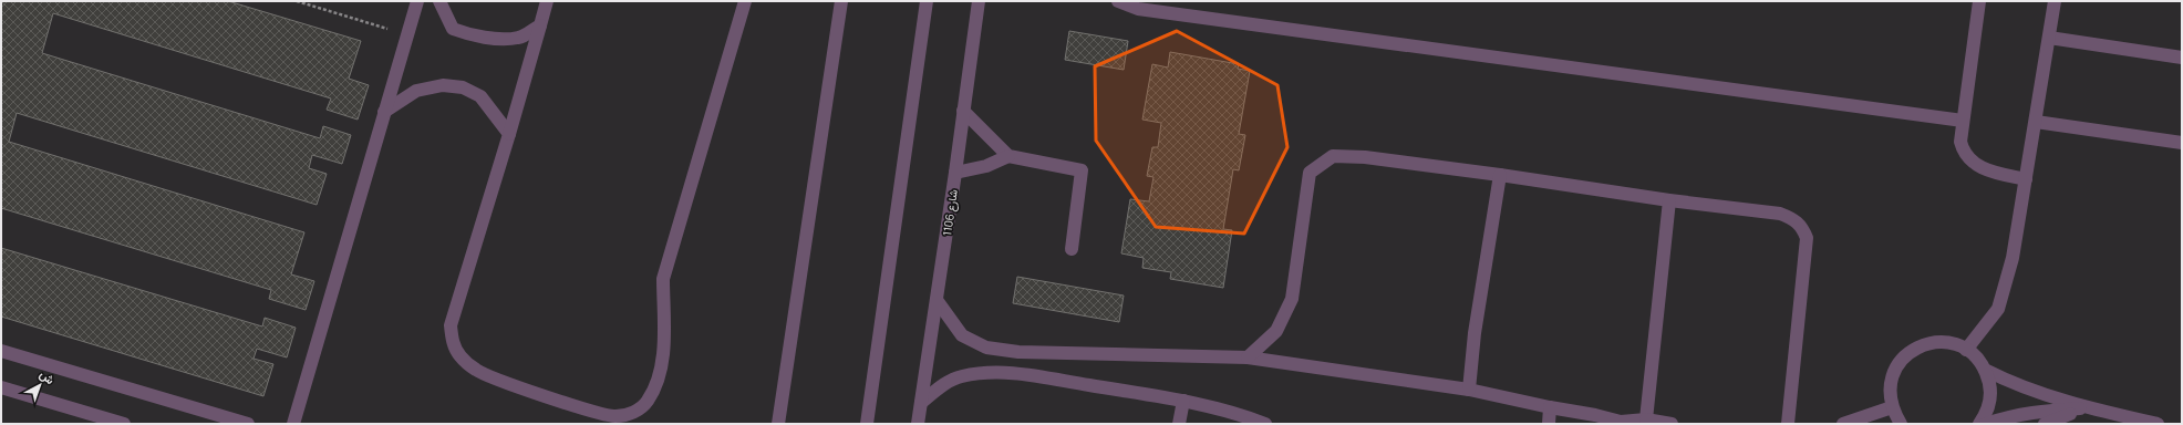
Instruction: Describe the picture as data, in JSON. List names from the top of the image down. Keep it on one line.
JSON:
{"streets":{"street":["شارع 1106"]},"north":"top right"}
